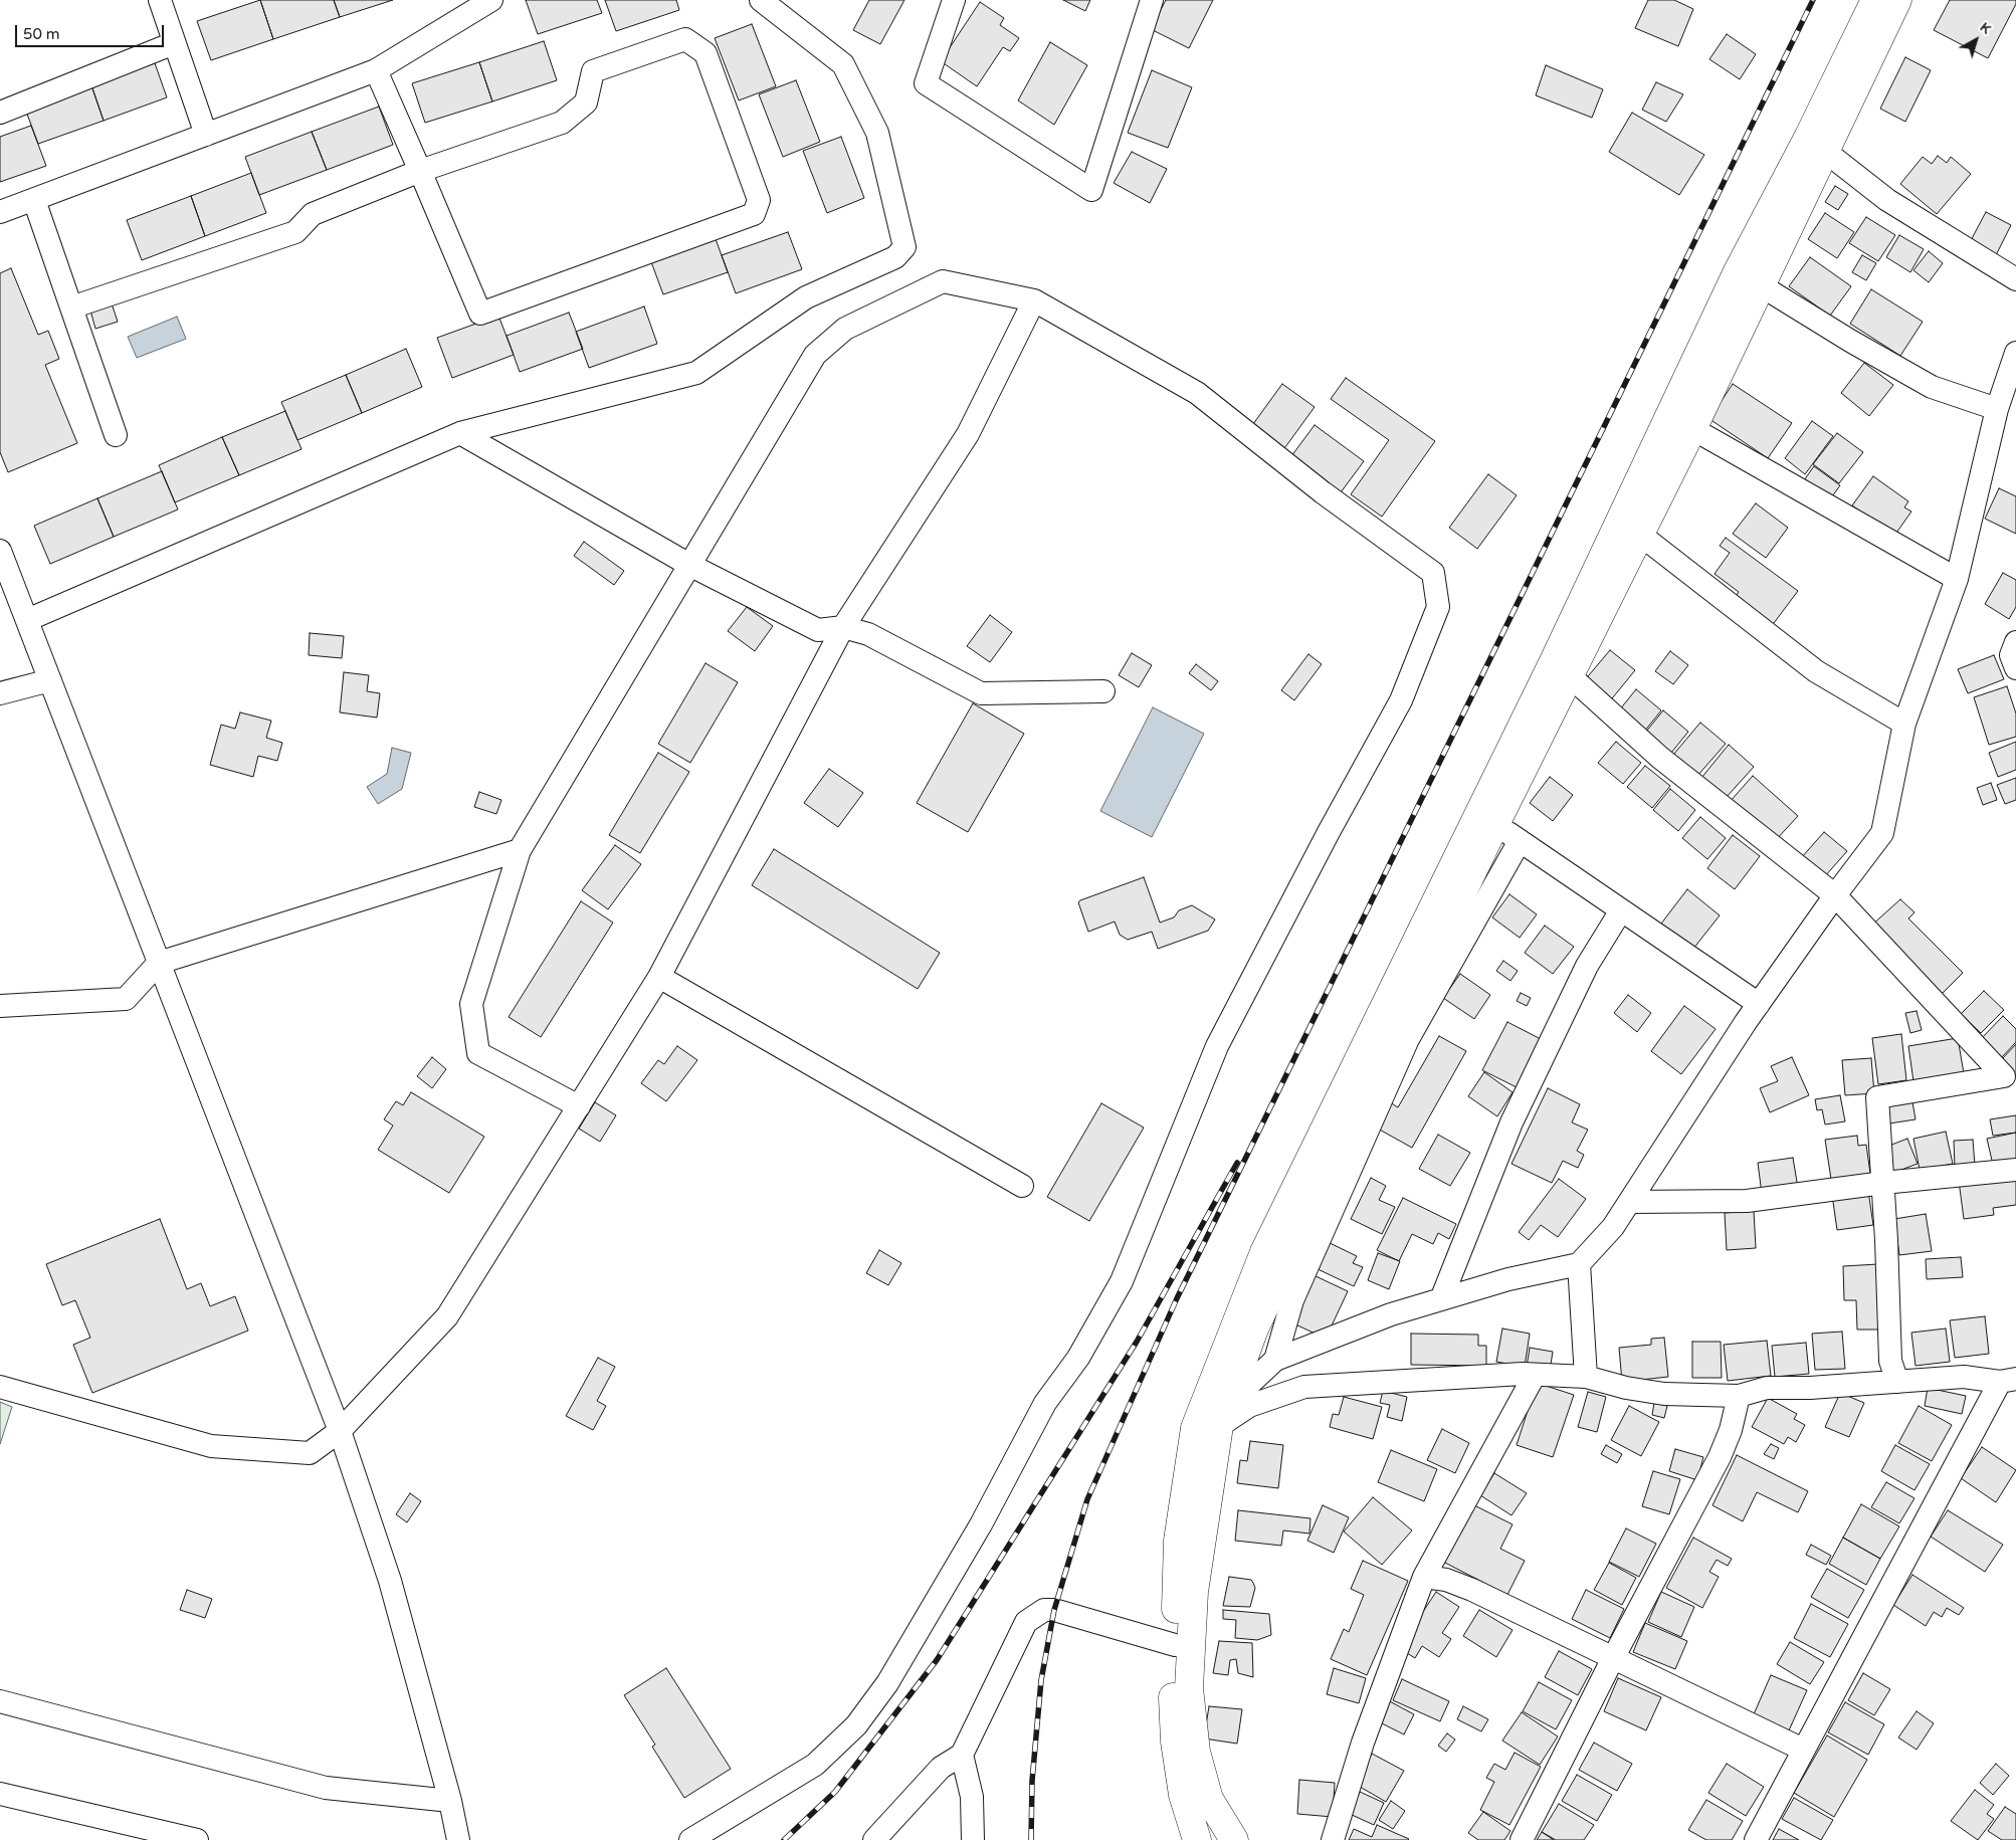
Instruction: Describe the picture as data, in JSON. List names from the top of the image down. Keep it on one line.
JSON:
{"scale_bar":"50 m","north":"top right"}
